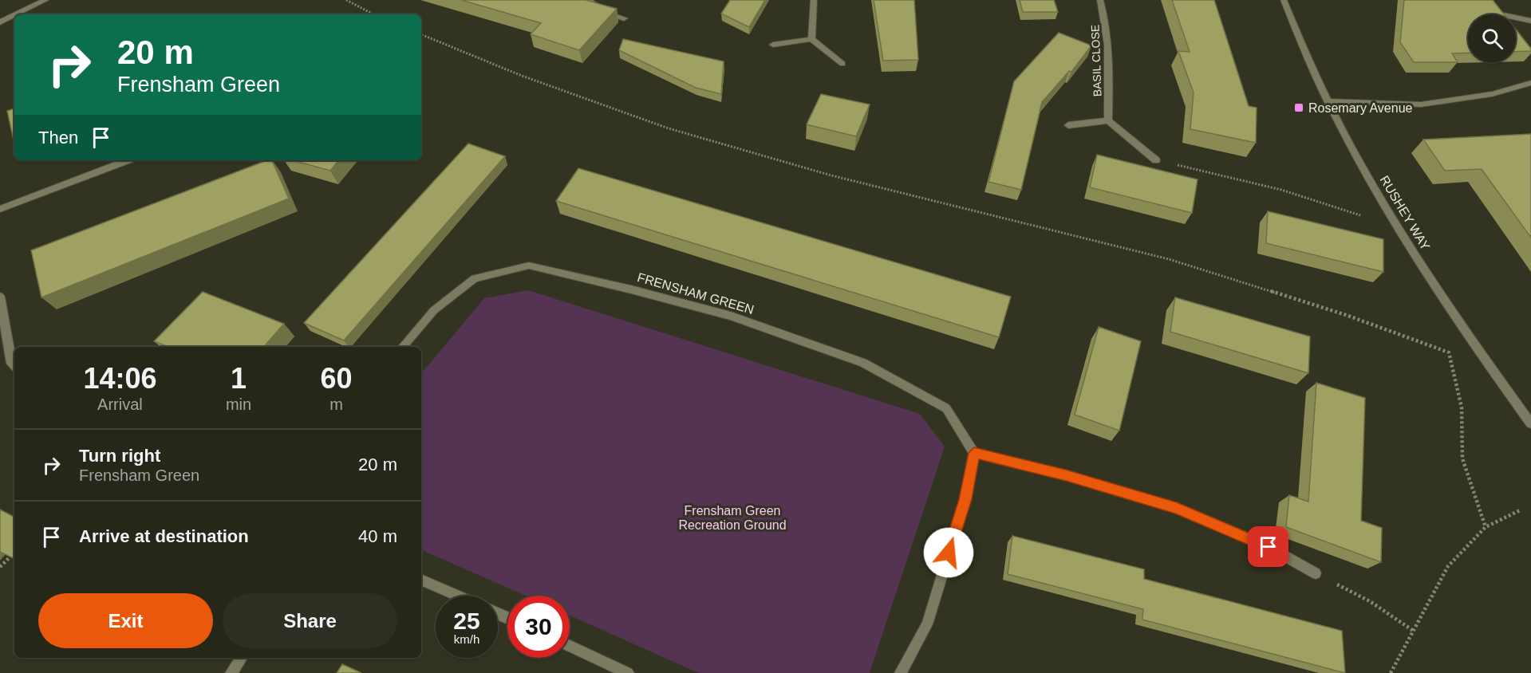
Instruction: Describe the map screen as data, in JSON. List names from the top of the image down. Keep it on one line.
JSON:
{"streets":{"street":["BASIL CLOSE","RUSHEY WAY","FRENSHAM GREEN"]},"parks":["Frensham Green Recreation Ground"],"places":{"transit":["Rosemary Avenue"]},"page":{"turn":["20 m","Frensham Green"],"then":"Then","eta":["14:06","Arrival","1","min","60","m"],"list":[{"name":"Turn right","note":"Frensham Green","value":"20 m"},{"name":"Arrive at destination","value":"40 m"}],"buttons":["Exit","Share"],"speed":"25 km/h","limit":"30"}}
